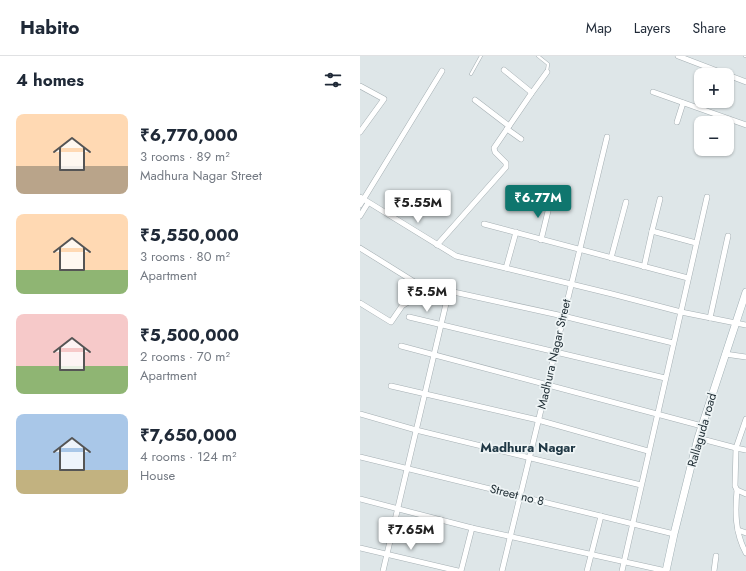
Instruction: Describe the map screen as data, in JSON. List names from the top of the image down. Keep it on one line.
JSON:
{"streets":{"main road":["Rallaguda road"],"street":["Madhura Nagar Street","Street no 8"]},"crossings":[["Madhura Nagar Street","Street no 8"],["Rallaguda road","Street no 8"]],"districts":["Madhura Nagar"],"page":{"header":"Habito","nav":["Map","Layers","Share"],"heading":"4 homes","map_buttons":["+","−"],"list":[{"name":"₹6,770,000","note":"3 rooms · 89 m² · Madhura Nagar Street"},{"name":"₹5,550,000","note":"3 rooms · 80 m² · Apartment"},{"name":"₹5,500,000","note":"2 rooms · 70 m² · Apartment"},{"name":"₹7,650,000","note":"4 rooms · 124 m² · House"}],"price":["₹6.77M","₹5.55M","₹5.5M","₹7.65M"]}}
